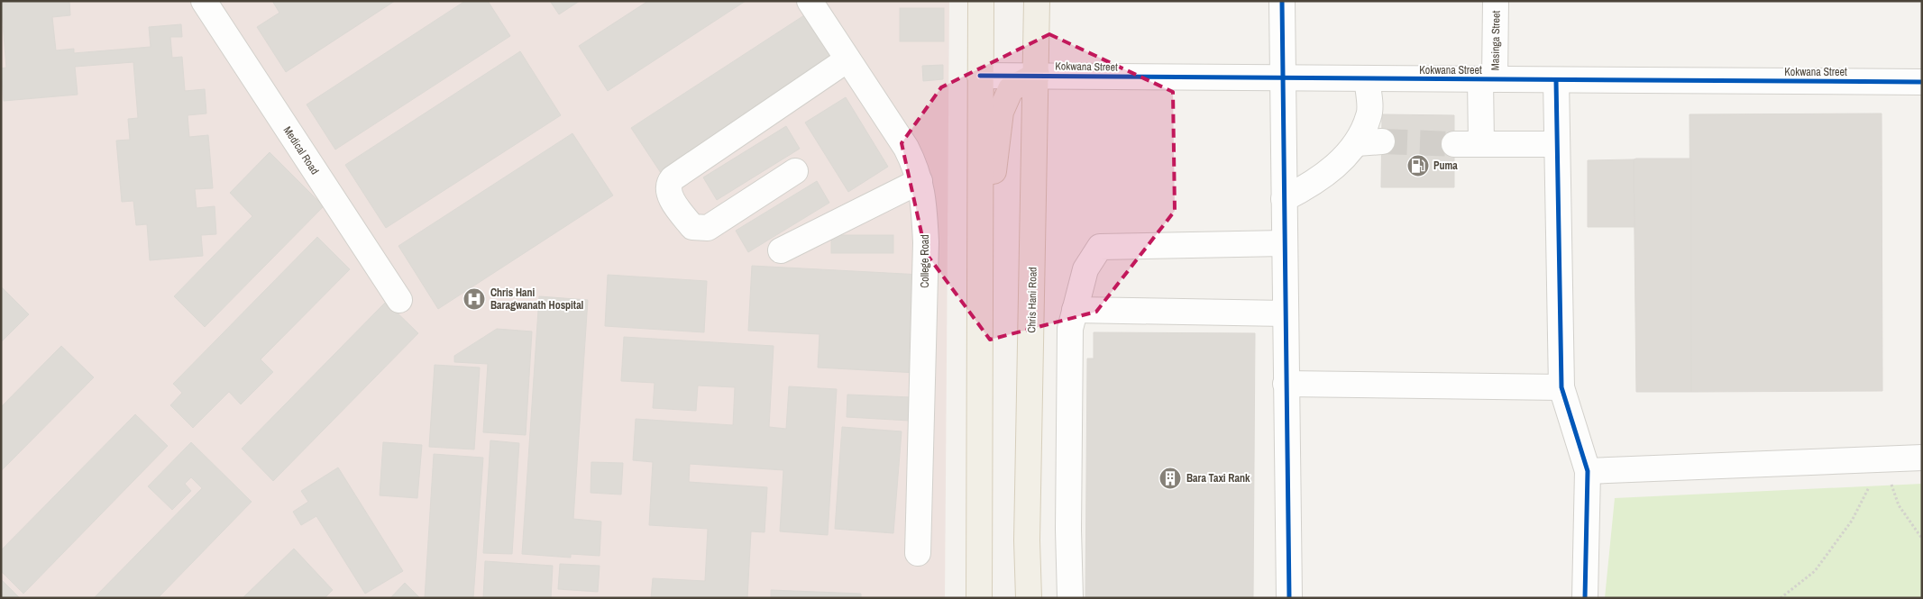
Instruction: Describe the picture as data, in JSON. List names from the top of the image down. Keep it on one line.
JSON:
{"streets":{"main road":["Chris Hani Road"],"street":["Masinga Street","Kokwana Street","Medical Road","College Road"]},"crossings":[["Masinga Street","Kokwana Street"],["Kokwana Street","Chris Hani Road"]],"places":{"fuel station":["Puma"],"hospital":["Chris Hani Baragwanath Hospital"],"building":["Bara Taxi Rank"]}}
